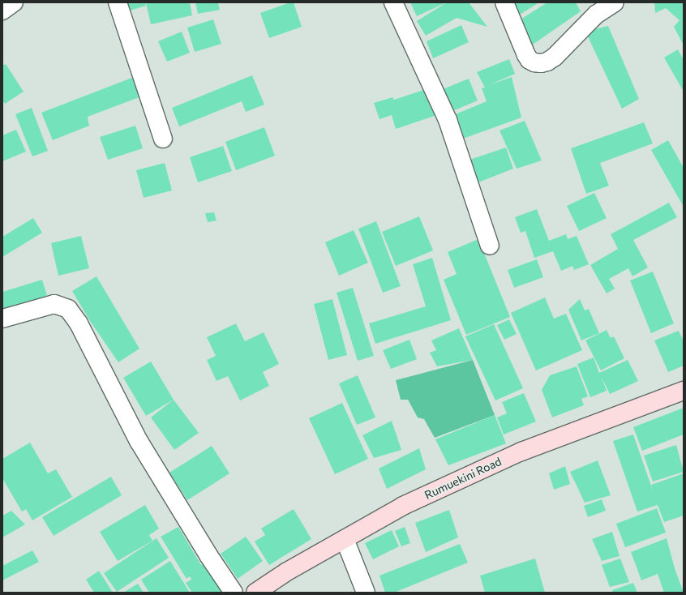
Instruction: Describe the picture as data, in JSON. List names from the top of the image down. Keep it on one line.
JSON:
{"streets":{"street":["Rumuekini Road"]}}
